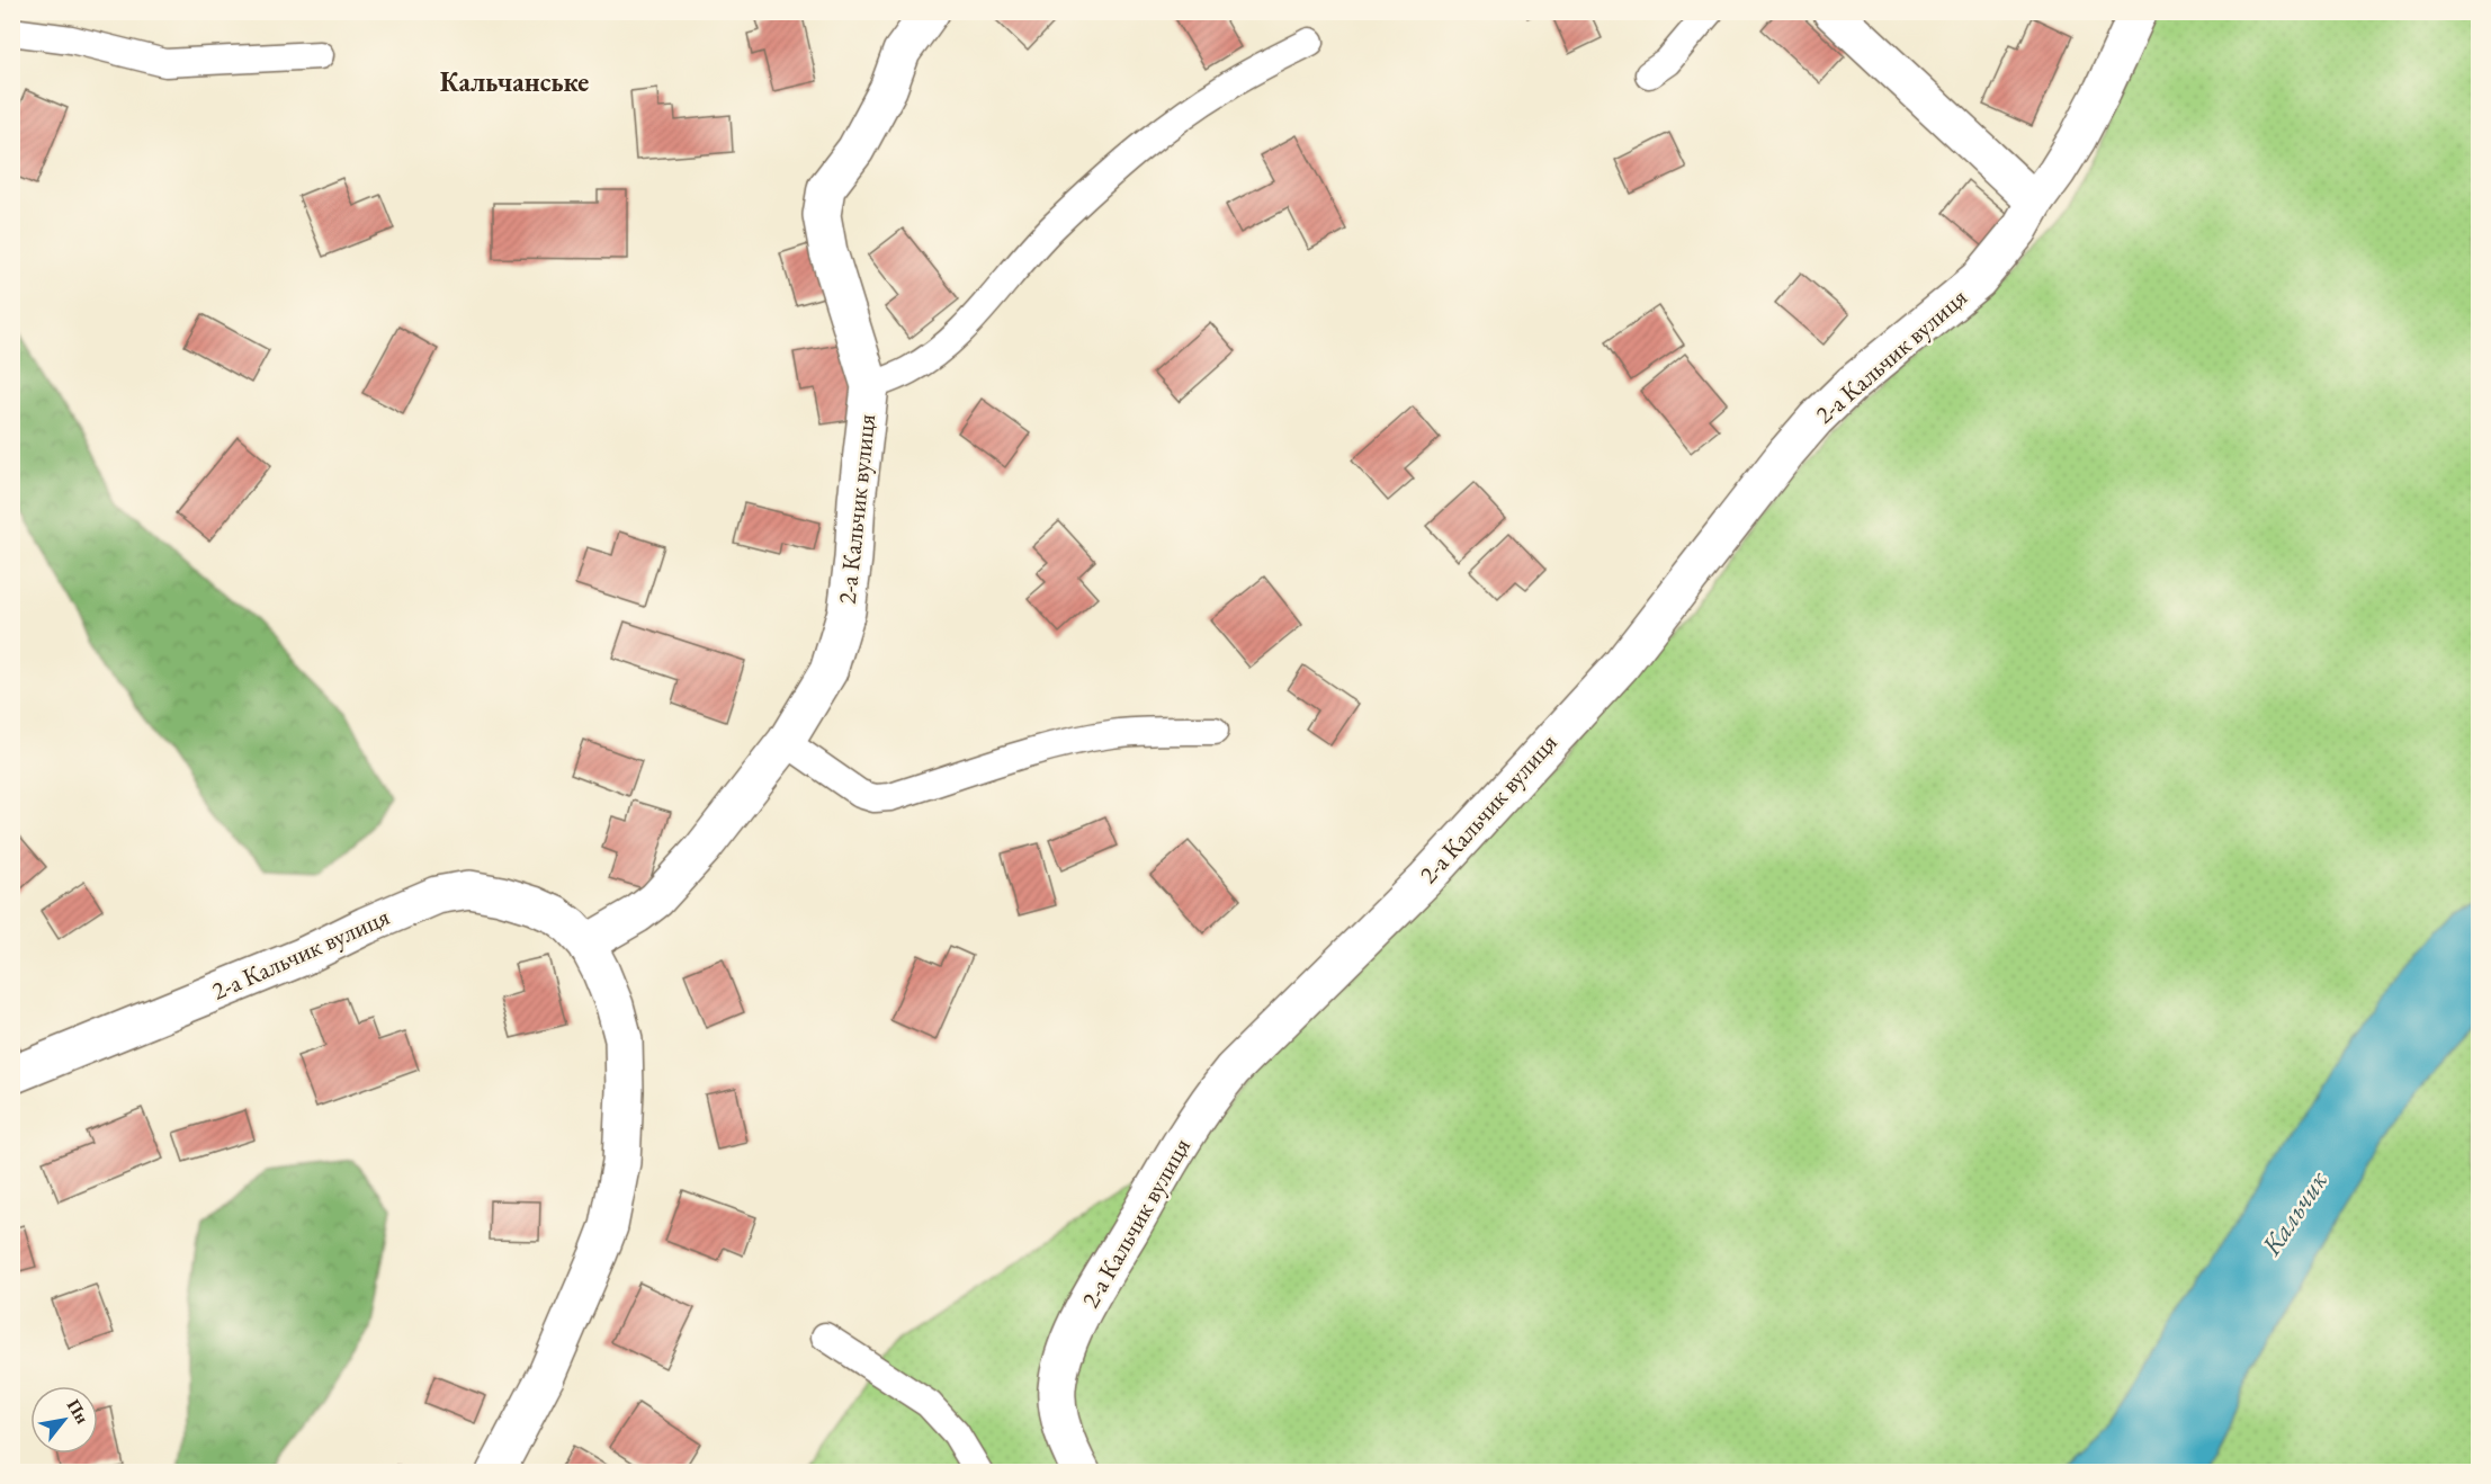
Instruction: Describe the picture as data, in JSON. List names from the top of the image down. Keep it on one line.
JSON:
{"streets":{"street":["2-а Кальчик вулиця"]},"districts":["Кальчанське"],"water":["Кальчик"],"north":"top right"}
